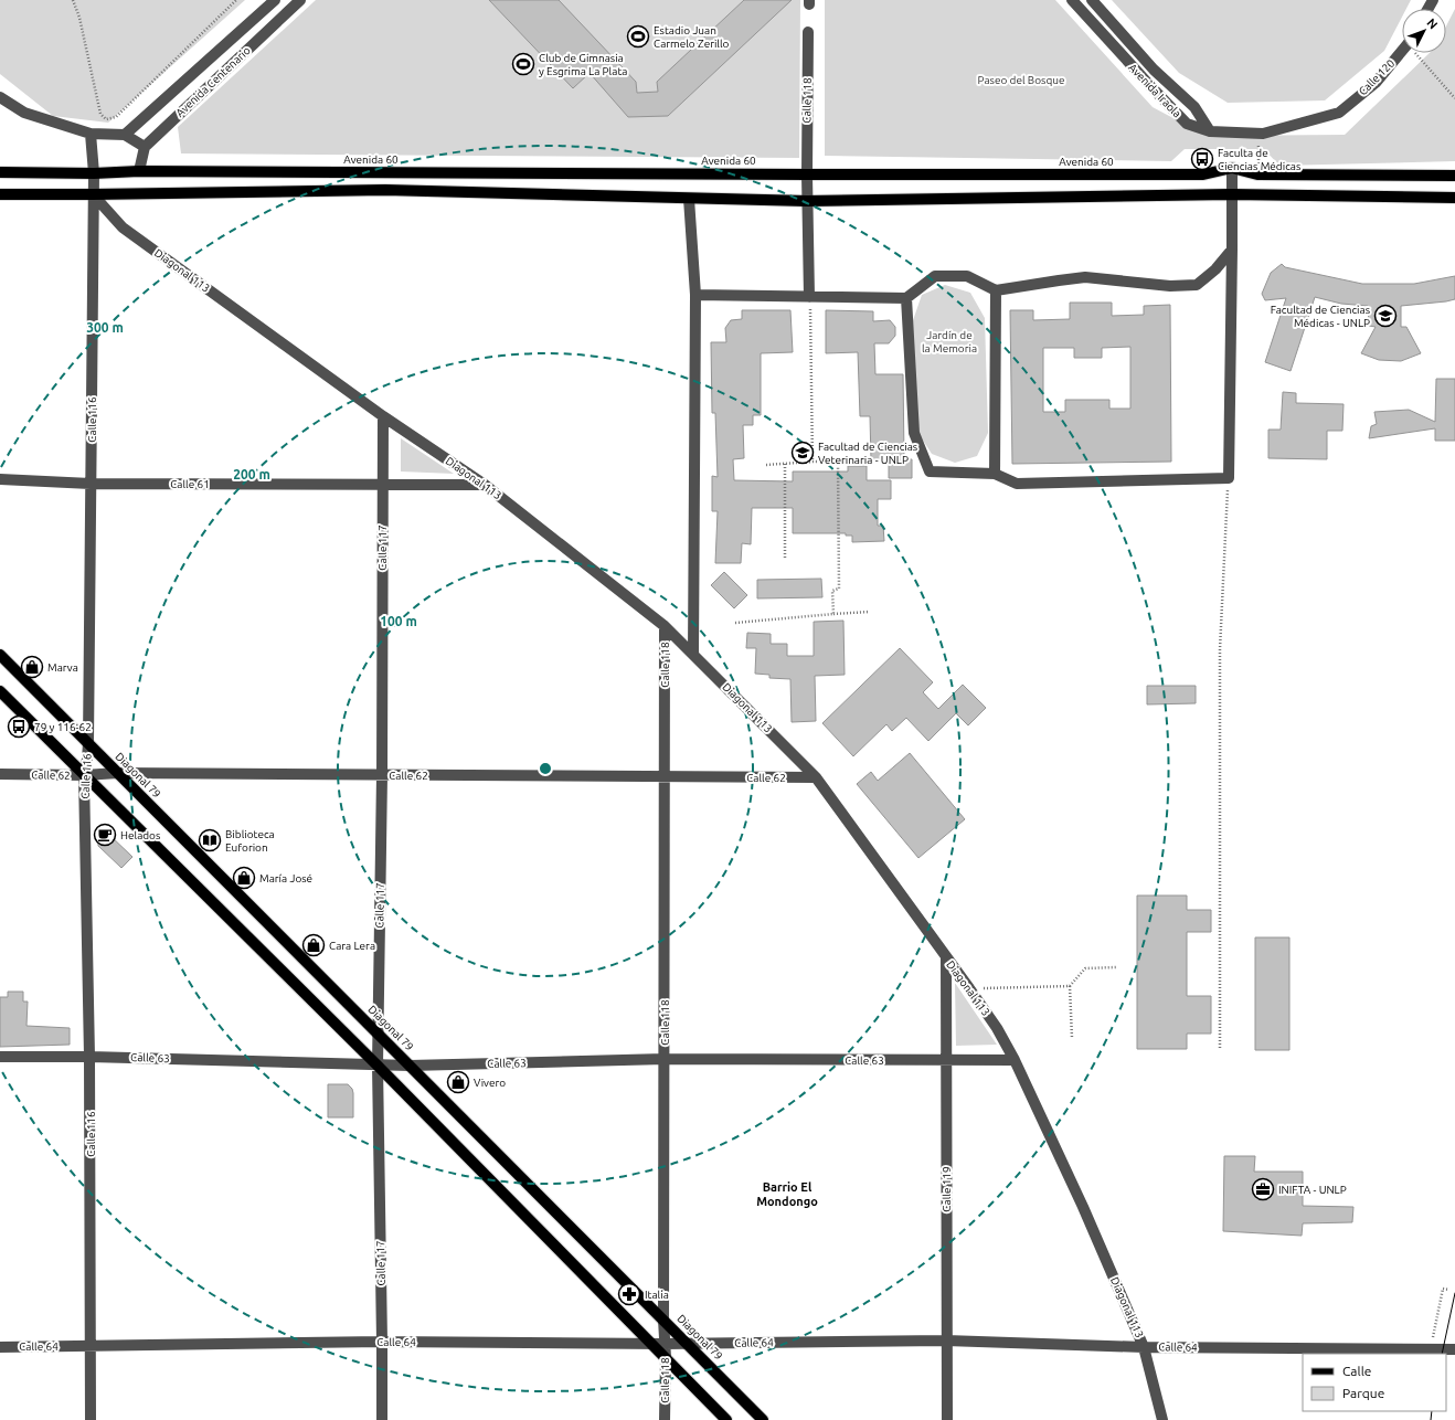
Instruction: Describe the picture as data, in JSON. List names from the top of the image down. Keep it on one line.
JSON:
{"streets":{"main road":["Avenida 60","Diagonal 79"],"street":["Calle 120","Avenida Centenario","Avenida Iraola","Calle 118","Diagonal 113","Calle 116","Calle 61","Calle 117","Calle 62","Calle 63","Calle 119","Calle 64"]},"crossings":[["Calle 120","Avenida Iraola"],["Calle 118","Avenida 60"],["Calle 118","Diagonal 113"],["Calle 118","Calle 62"],["Calle 118","Diagonal 79"],["Calle 118","Calle 63"],["Calle 118","Calle 64"],["Avenida 60","Calle 116"],["Diagonal 113","Calle 116"],["Diagonal 113","Calle 61"],["Diagonal 113","Calle 117"],["Diagonal 113","Calle 62"],["Diagonal 113","Calle 63"],["Diagonal 113","Calle 119"],["Diagonal 113","Calle 64"],["Calle 116","Calle 61"],["Calle 116","Calle 62"],["Calle 116","Diagonal 79"],["Calle 116","Calle 63"],["Calle 116","Calle 64"],["Calle 61","Calle 117"],["Calle 117","Calle 62"],["Calle 117","Diagonal 79"],["Calle 117","Calle 63"],["Calle 117","Calle 64"],["Calle 62","Diagonal 79"],["Diagonal 79","Calle 63"],["Diagonal 79","Calle 64"],["Calle 63","Calle 119"],["Calle 119","Calle 64"]],"districts":["Barrio El Mondongo"],"parks":["Paseo del Bosque","Jardín de la Memoria"],"places":{"sports":["Estadio Juan Carmelo Zerillo","Club de Gimnasia y Esgrima La Plata"],"bus stop":["Faculta de Ciencias Médicas","79 y 116-62"],"school or university":["Facultad de Ciencias Médicas - UNLP","Facultad de Ciencias Veterinaria - UNLP"],"shop":["Marva","María José","Cara Lera","Vivero"],"cafe":["Helados"],"library":["Biblioteca Euforion"],"office":["INIFTA - UNLP"],"pharmacy":["Italia"]},"legend":["Calle","Parque"],"north":"top right","rings":["300 m","200 m","100 m"]}
